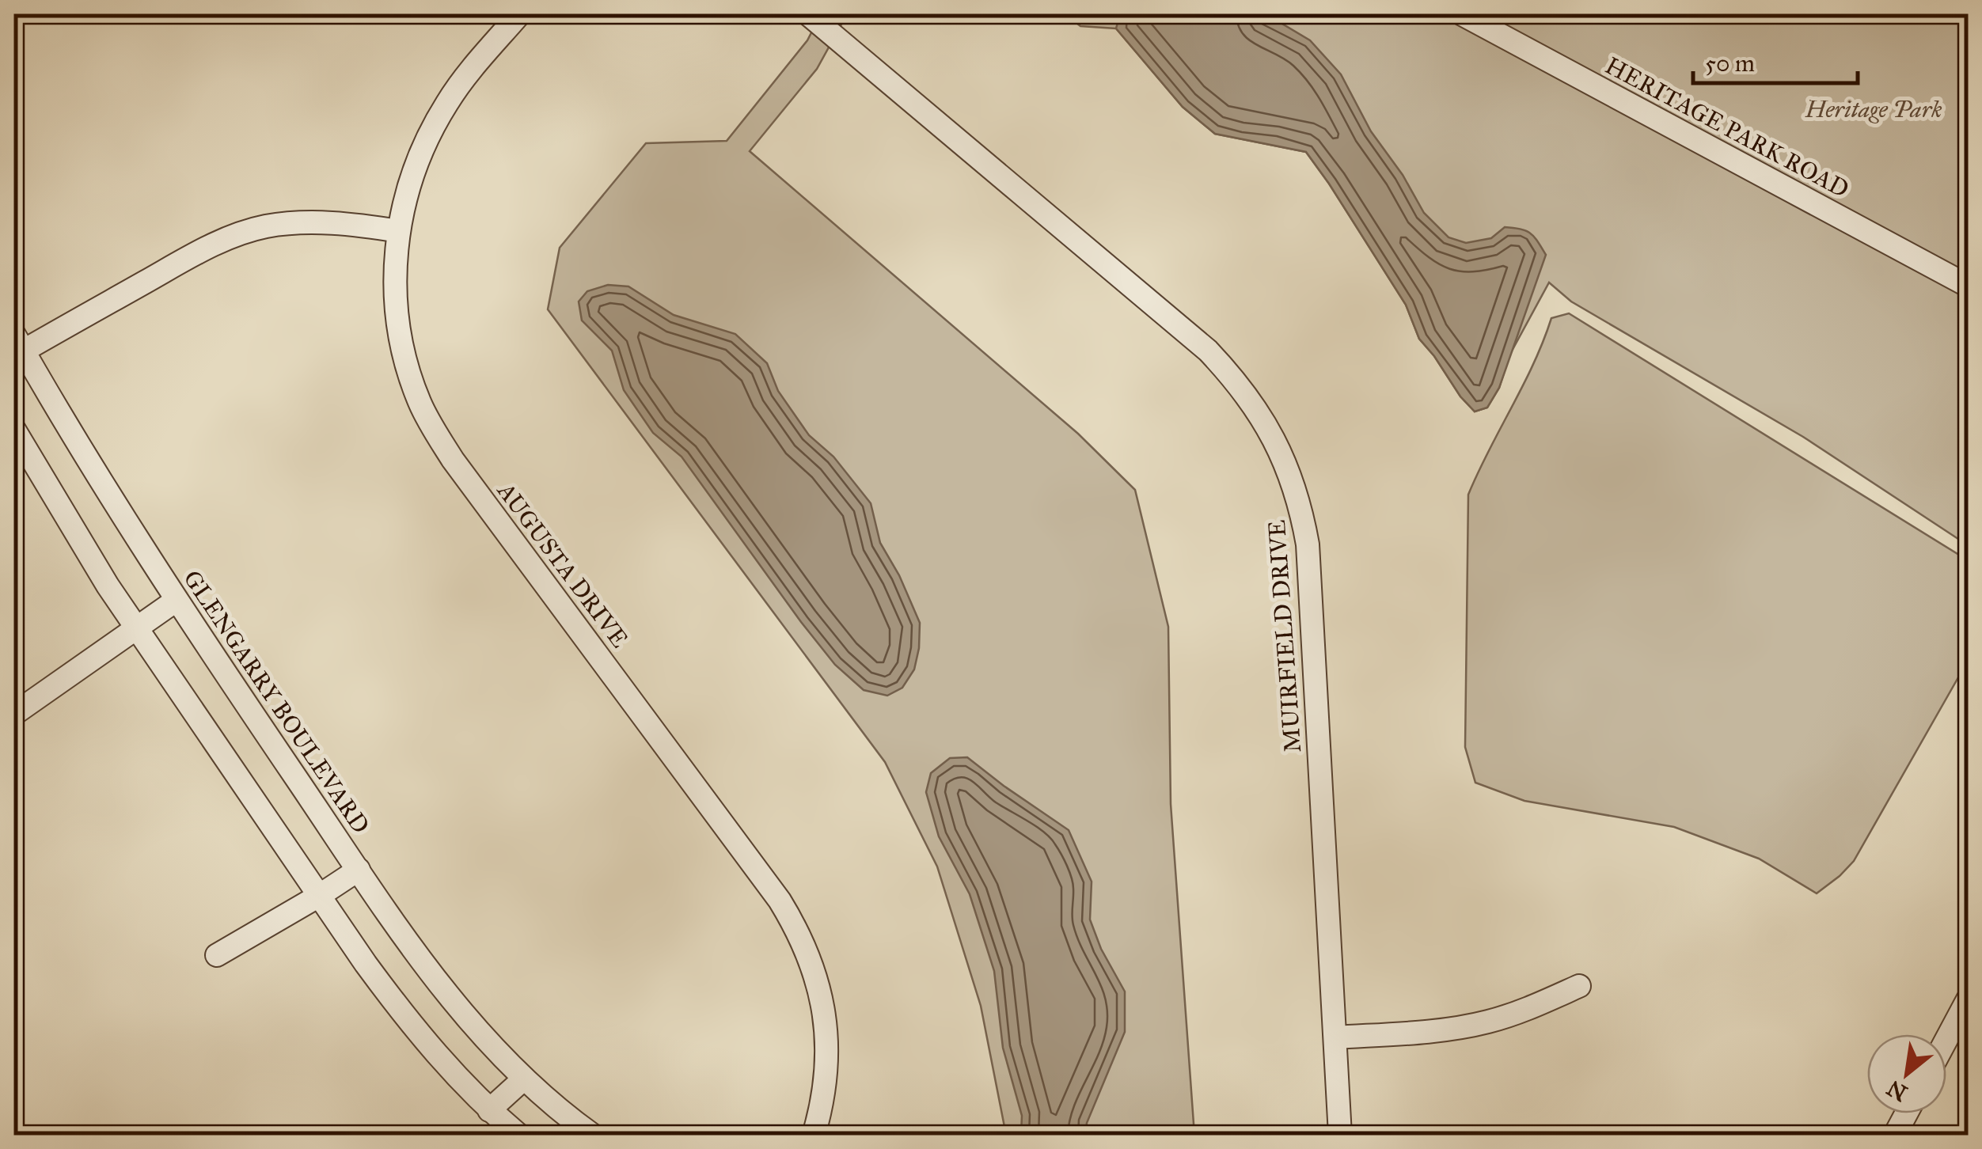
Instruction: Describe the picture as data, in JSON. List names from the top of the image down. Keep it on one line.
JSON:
{"streets":{"street":["HERITAGE PARK ROAD","AUGUSTA DRIVE","MUIRFIELD DRIVE","GLENGARRY BOULEVARD"]},"parks":["Heritage Park"],"scale_bar":"50 m","north":"bottom left"}
